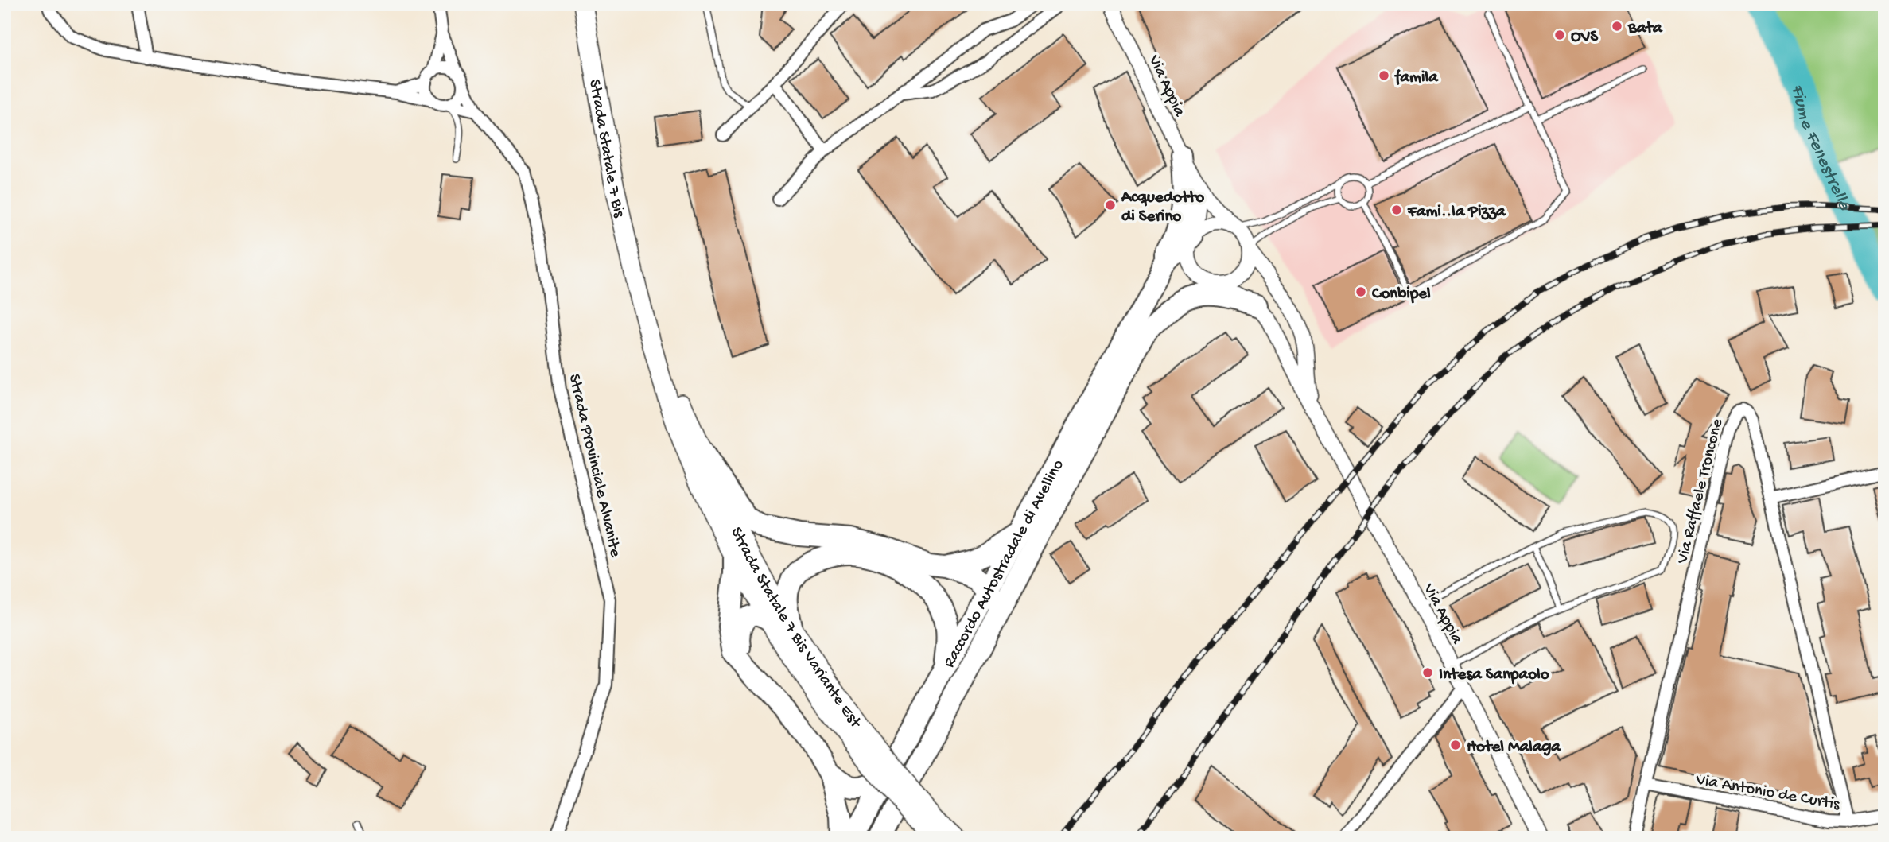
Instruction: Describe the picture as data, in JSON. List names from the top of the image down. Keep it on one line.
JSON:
{"streets":{"highway":["Raccordo Autostradale di Avellino"],"main road":["Strada Statale 7 Bis","Strada Statale 7 Bis Variante Est"],"street":["Via Appia","Strada Provinciale Alvanite","Via Raffaele Troncone","Via Antonio de Curtis"]},"crossings":[["Via Appia","Raccordo Autostradale di Avellino"],["Strada Statale 7 Bis","Strada Statale 7 Bis Variante Est"],["Via Raffaele Troncone","Via Antonio de Curtis"]],"water":["Fiume Fenestrelle"],"places":["Bata","OVS","famila","Acquedotto di Serino","Fami..la Pizza","Conbipel","Intesa Sanpaolo","Hotel Malaga"]}
